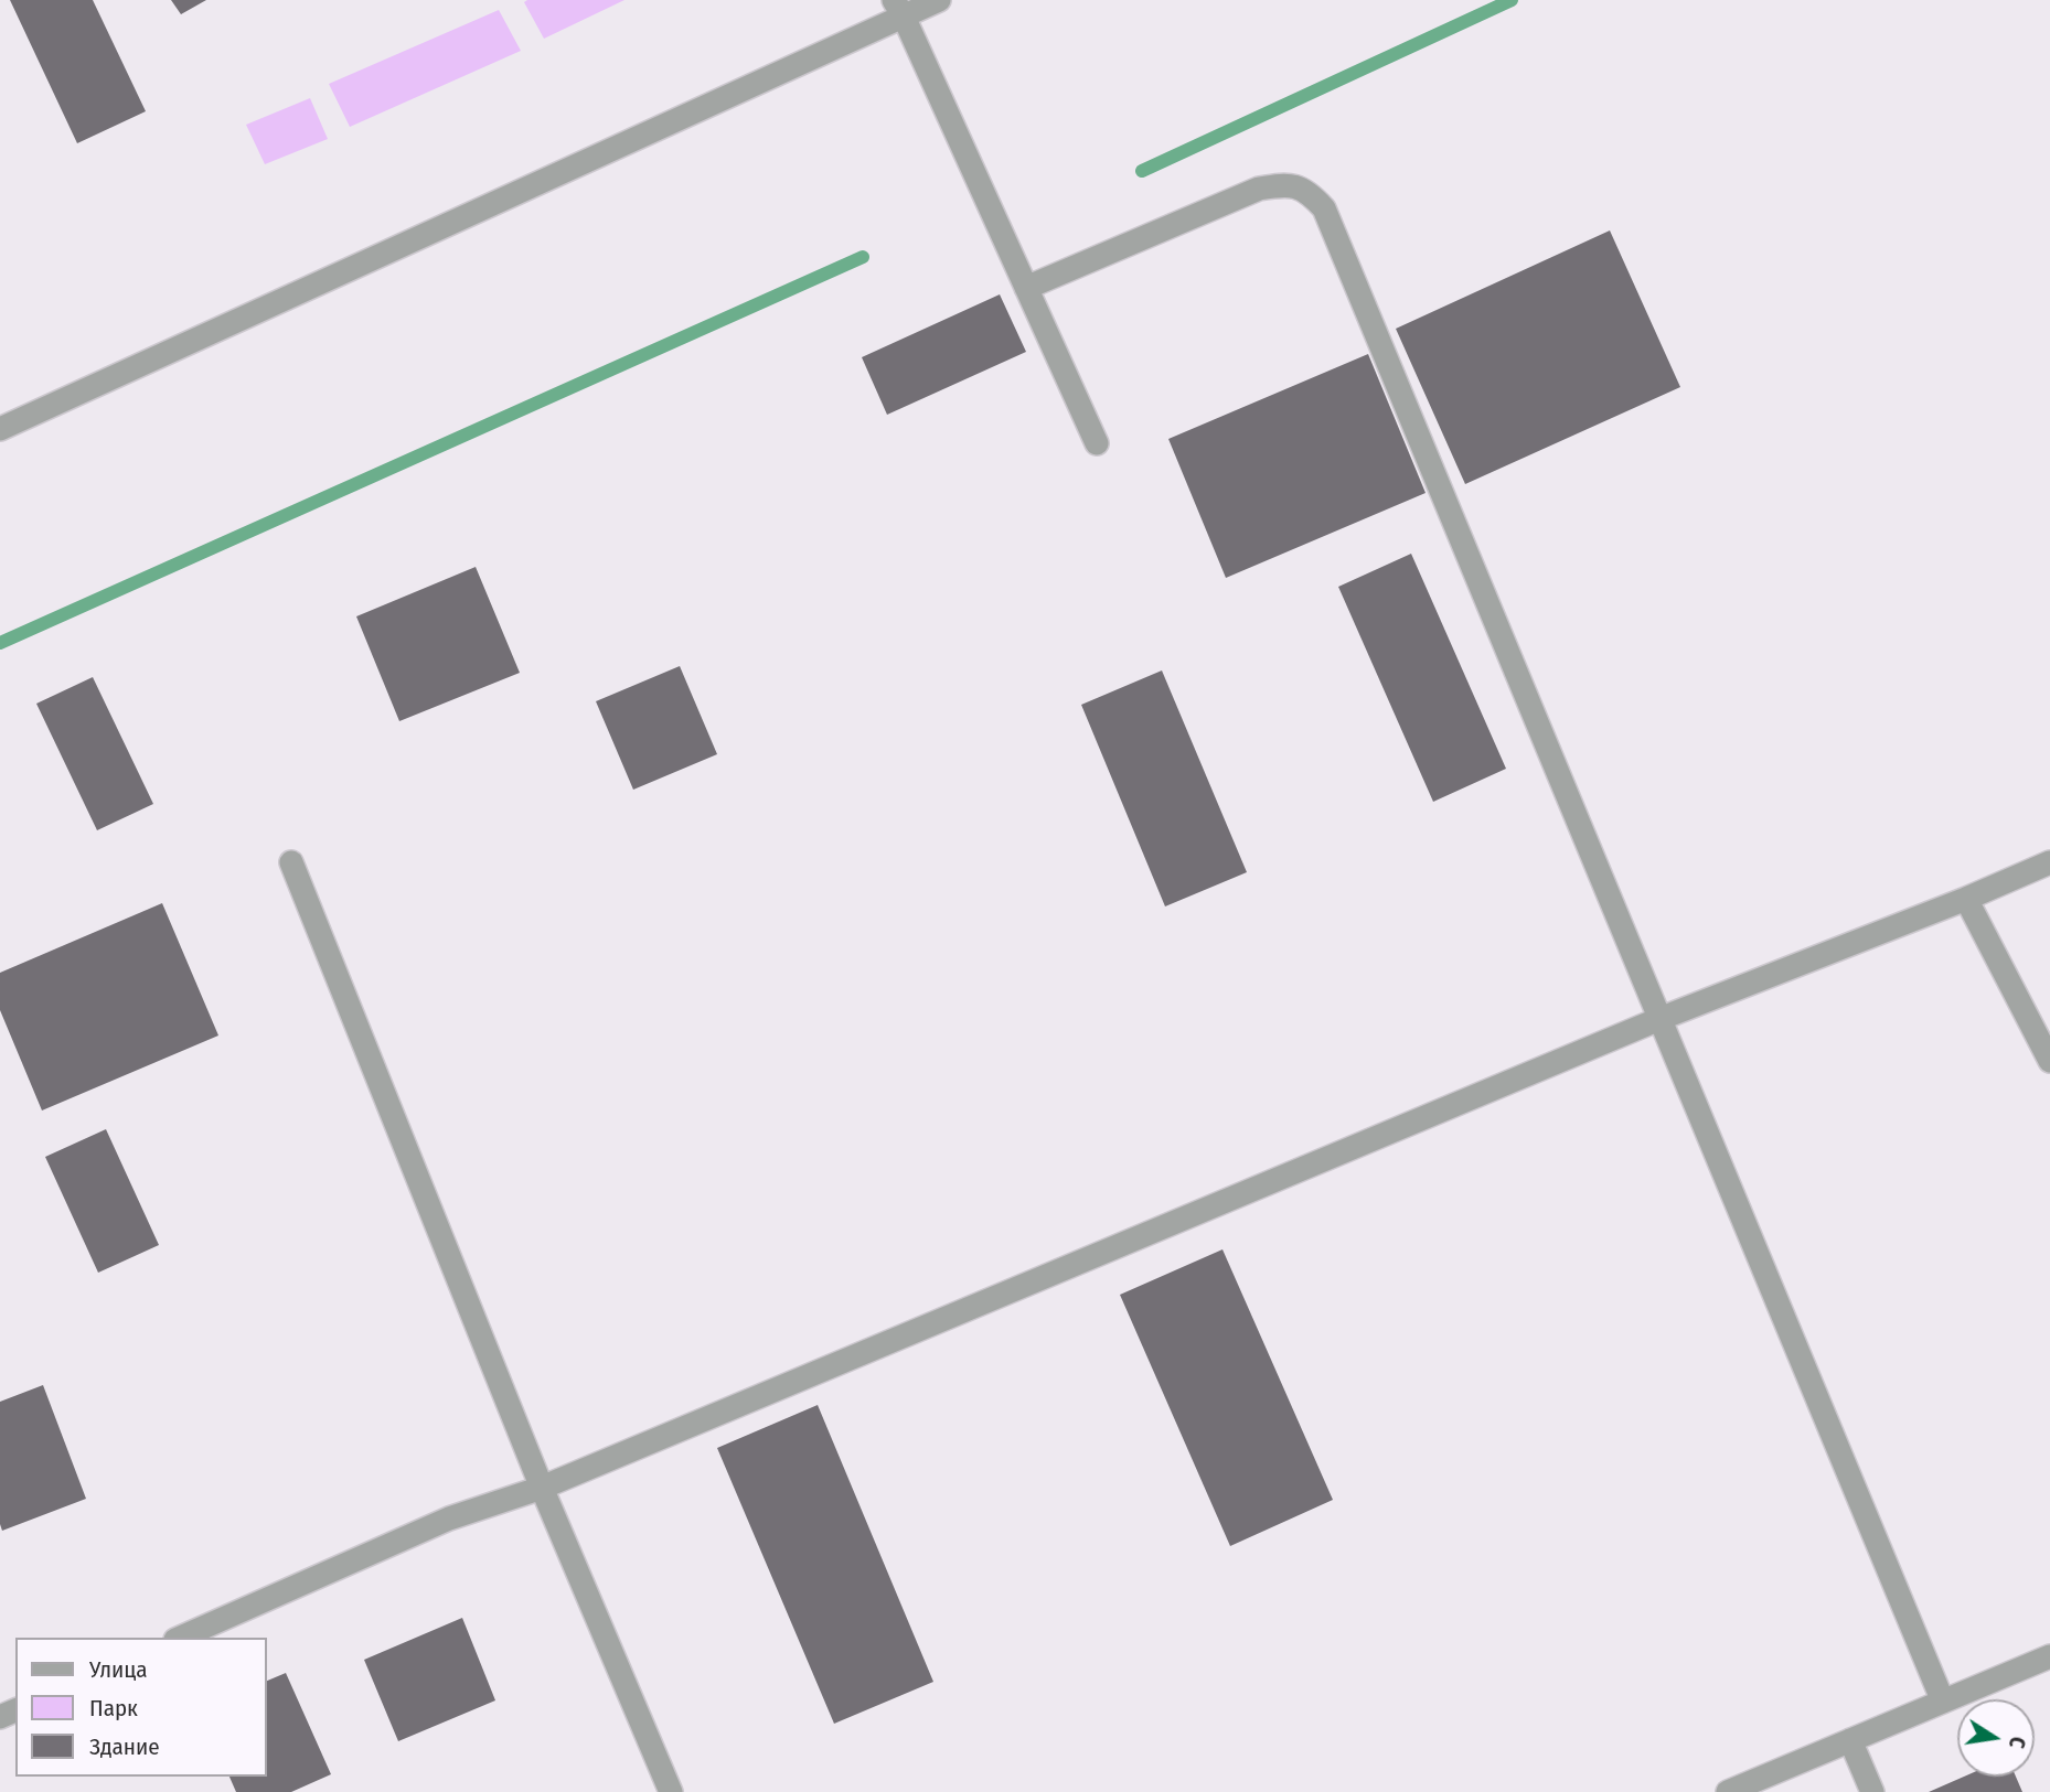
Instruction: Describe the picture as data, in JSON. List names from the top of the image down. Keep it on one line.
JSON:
{"legend":["Улица","Парк","Здание"],"north":"right"}
